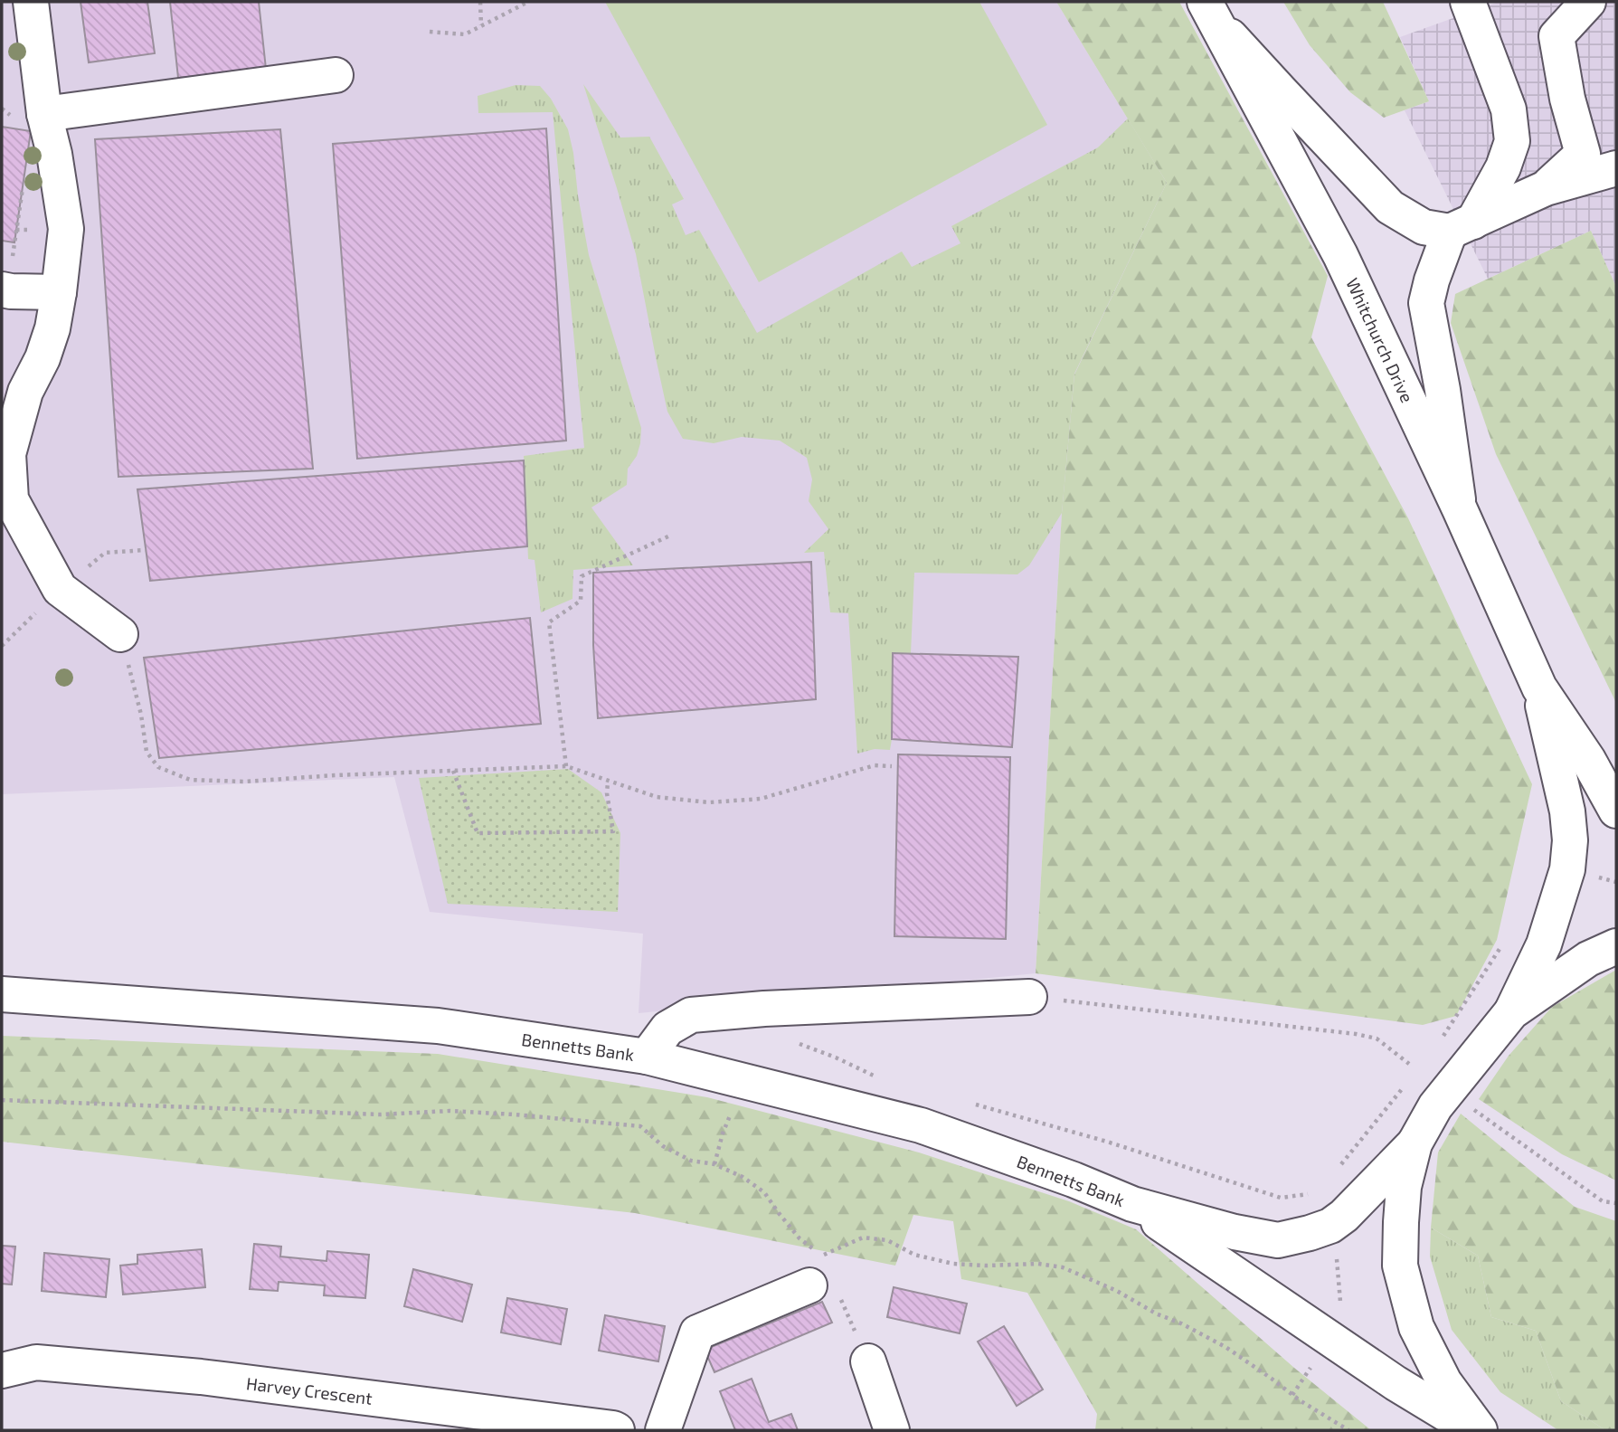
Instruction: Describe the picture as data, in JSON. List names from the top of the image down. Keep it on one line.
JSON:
{"streets":{"main road":["Whitchurch Drive","Bennetts Bank","Harvey Crescent"]}}
